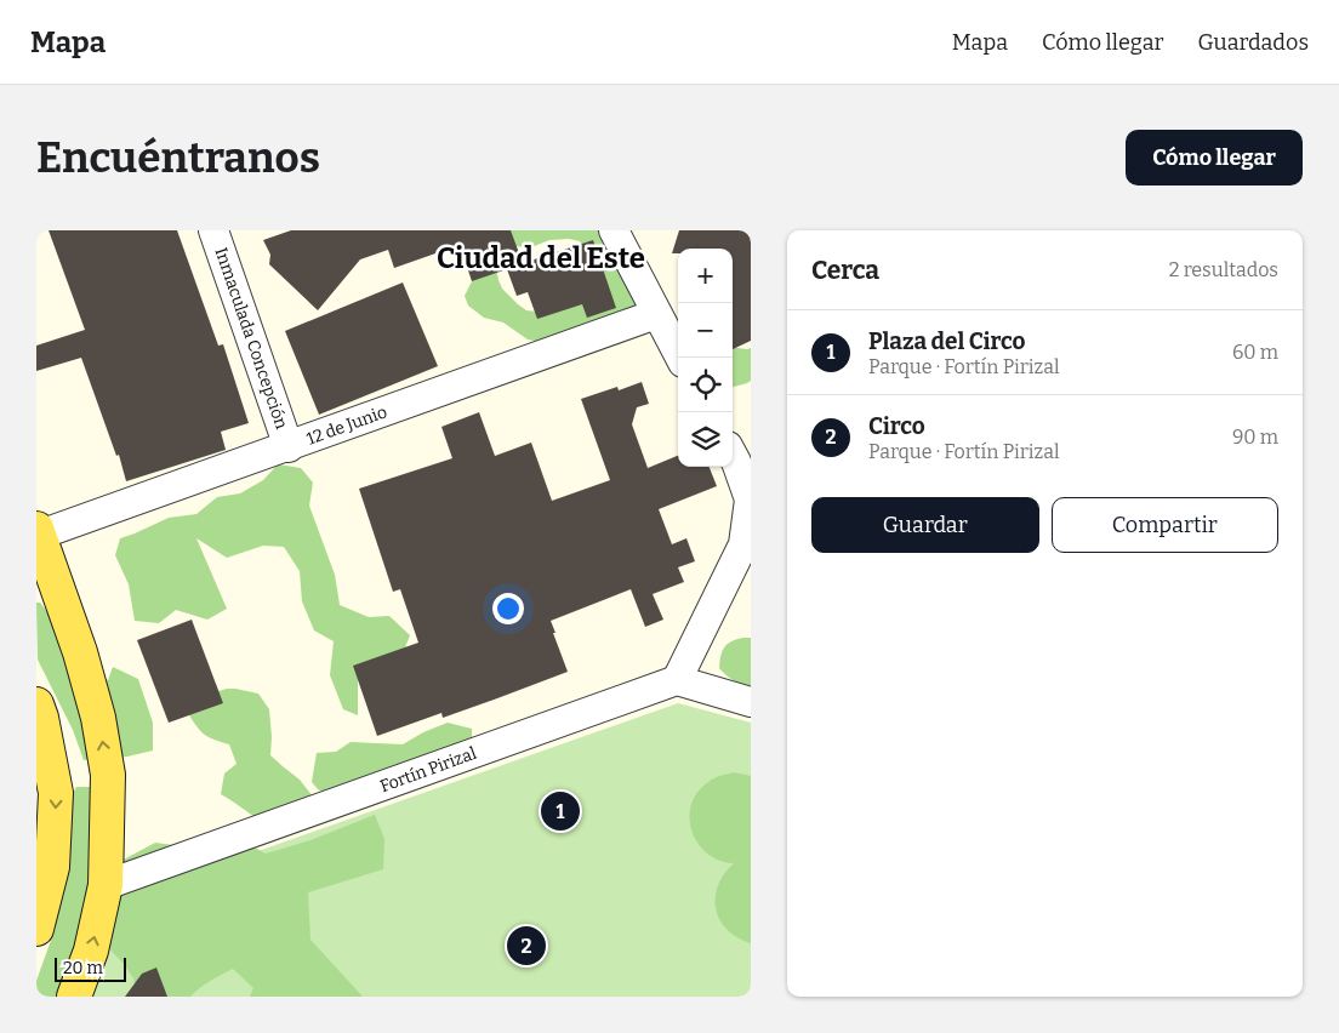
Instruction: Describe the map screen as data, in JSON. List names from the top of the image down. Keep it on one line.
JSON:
{"streets":{"street":["Inmaculada Concepción","12 de Junio","Fortín Pirizal"]},"crossings":[["Inmaculada Concepción","12 de Junio"]],"districts":["Ciudad del Este"],"scale_bar":"20 m","page":{"header":"Mapa","nav":["Mapa","Cómo llegar","Guardados"],"buttons":["Cómo llegar",["Guardar","Compartir"]],"title":"Encuéntranos","heading":["Cerca","2 resultados"],"map_buttons":["+","−"],"list":[{"mark":"1","name":"Plaza del Circo","note":"Parque · Fortín Pirizal","value":"60 m"},{"mark":"2","name":"Circo","note":"Parque · Fortín Pirizal","value":"90 m"}],"pins":["1","2"],"scale":"20 m"}}
